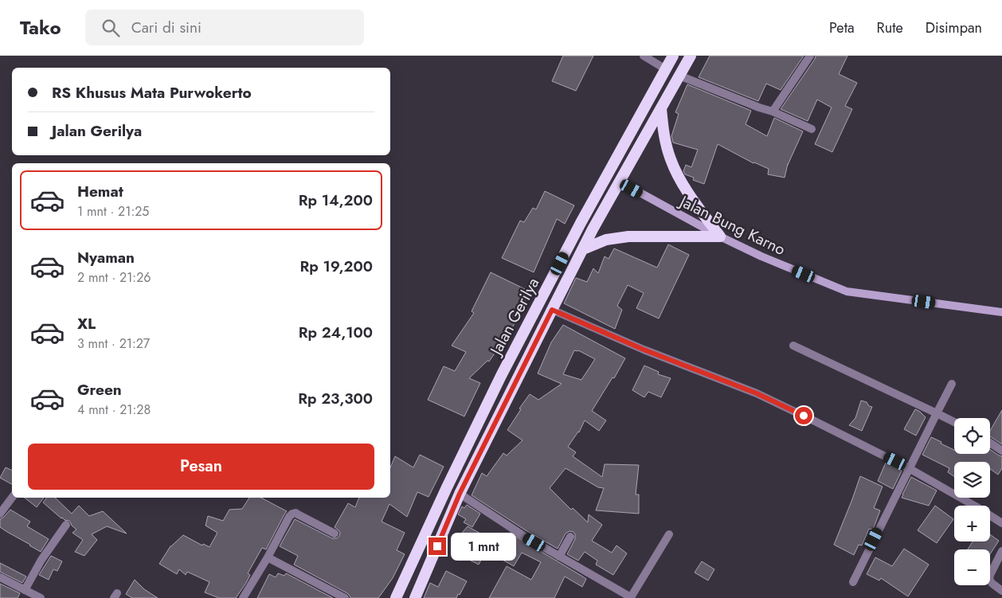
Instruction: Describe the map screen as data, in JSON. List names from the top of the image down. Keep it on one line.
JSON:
{"streets":{"highway":["Jalan Gerilya"],"main road":["Jalan Bung Karno"]},"crossings":[["Jalan Bung Karno","Jalan Gerilya"]],"page":{"header":"Tako","search":"Cari di sini","nav":["Peta","Rute","Disimpan"],"banner":["RS Khusus Mata Purwokerto","Jalan Gerilya"],"list":[{"name":"Hemat","note":"1 mnt · 21:25","value":"Rp 14,200"},{"name":"Nyaman","note":"2 mnt · 21:26","value":"Rp 19,200"},{"name":"XL","note":"3 mnt · 21:27","value":"Rp 24,100"},{"name":"Green","note":"4 mnt · 21:28","value":"Rp 23,300"}],"map_buttons":["+","−"],"buttons":"Pesan","bubble":"1 mnt"}}
